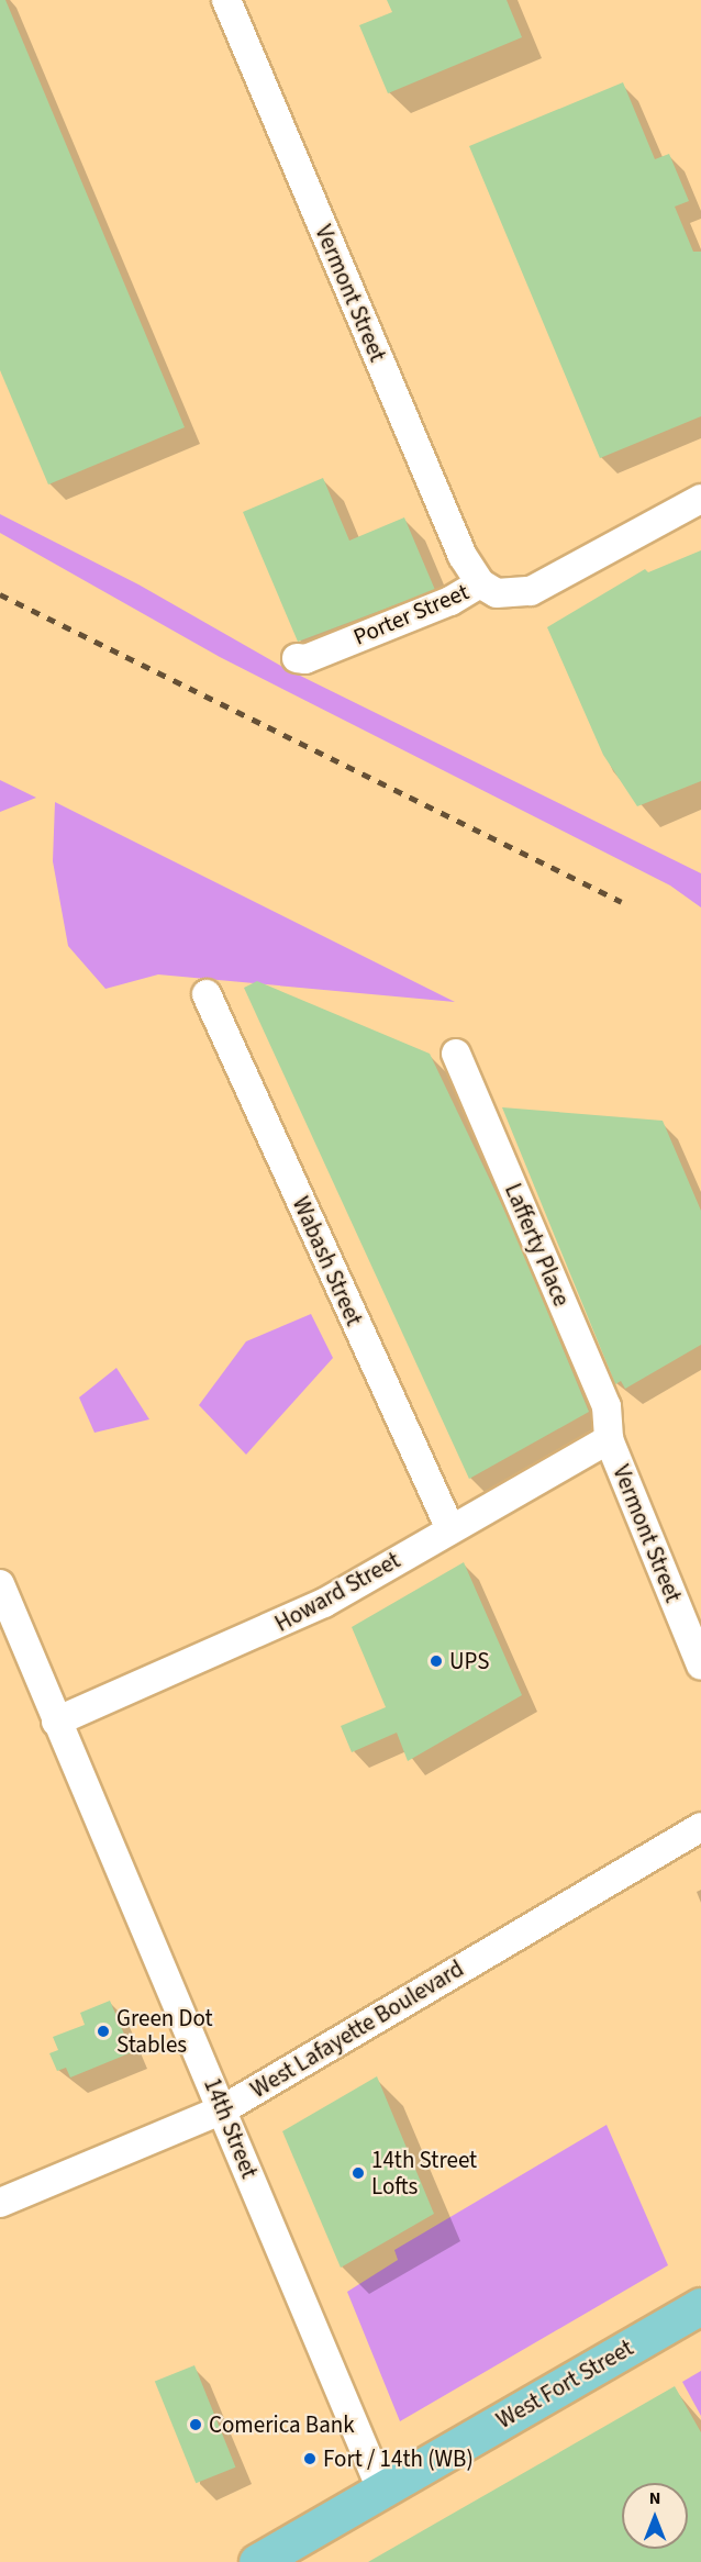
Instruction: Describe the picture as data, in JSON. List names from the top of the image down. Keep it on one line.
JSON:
{"streets":{"main road":["West Fort Street"],"street":["Vermont Street","Porter Street","Lafferty Place","Wabash Street","Howard Street","West Lafayette Boulevard","14th Street"]},"crossings":[["Vermont Street","Porter Street"],["Vermont Street","Lafferty Place"],["Vermont Street","Howard Street"],["Lafferty Place","Howard Street"],["Wabash Street","Howard Street"],["Howard Street","14th Street"],["West Lafayette Boulevard","14th Street"],["14th Street","West Fort Street"]],"places":["UPS","Green Dot Stables","14th Street Lofts","Comerica Bank","Fort / 14th (WB)"],"north":"top"}
